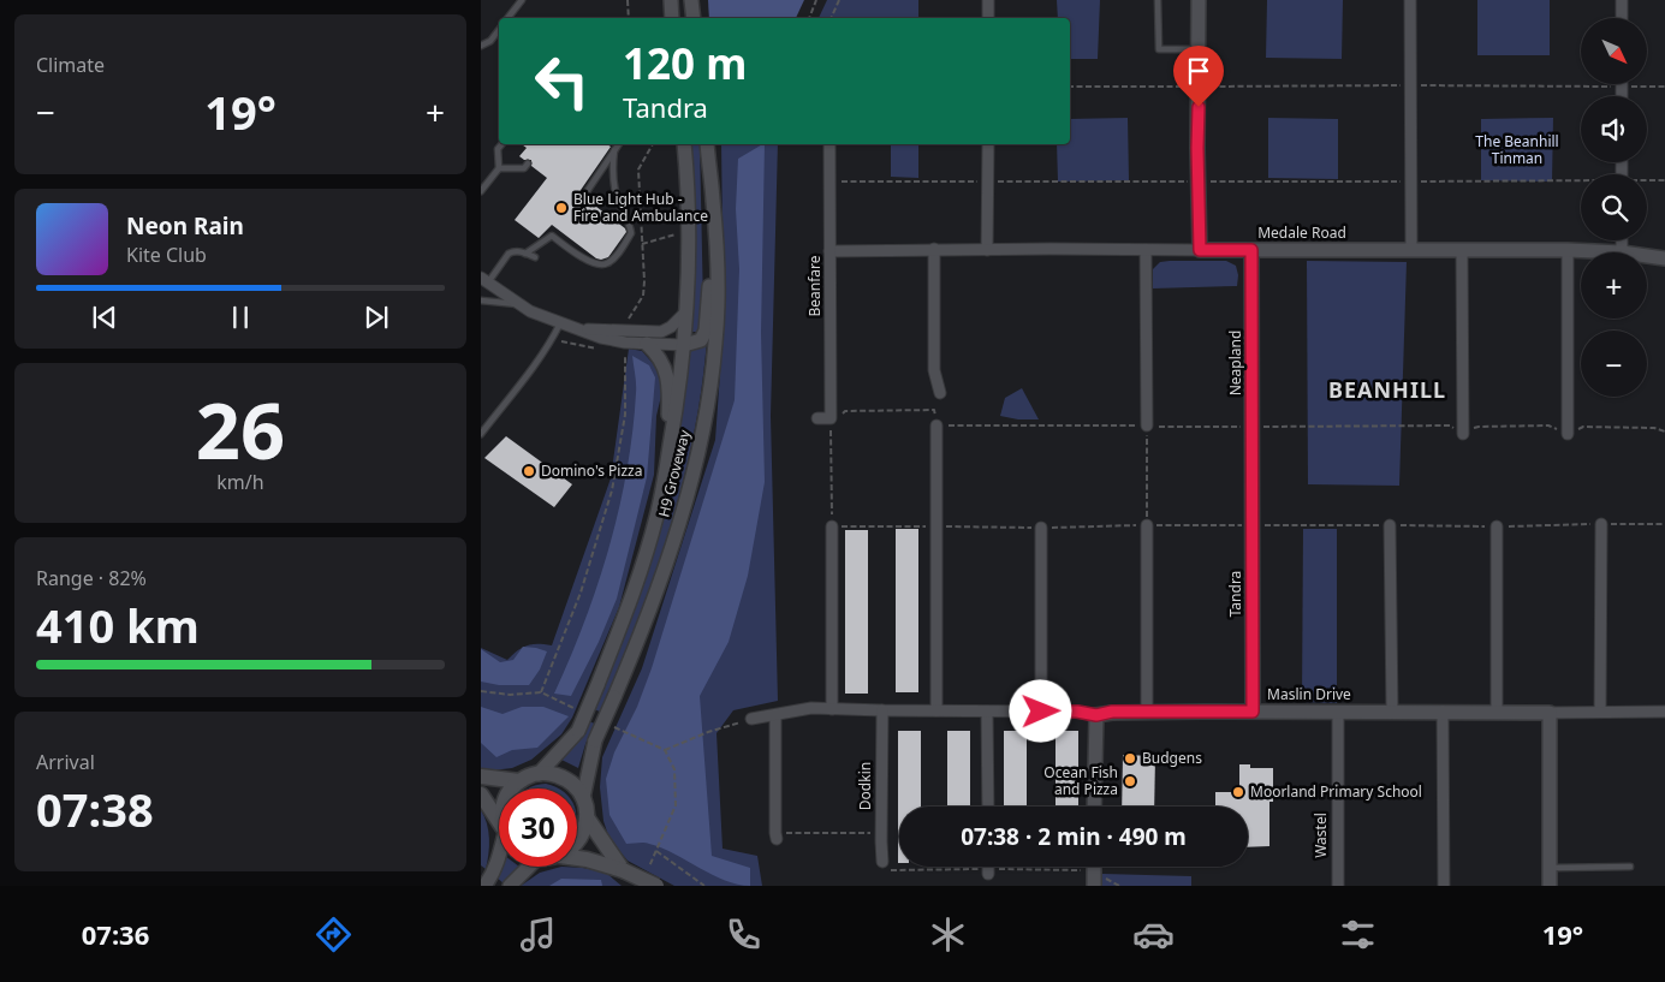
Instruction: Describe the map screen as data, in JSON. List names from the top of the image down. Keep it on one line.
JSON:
{"streets":{"street":["Medale Road","Beanfare","Neapland","H9 Groveway","Tandra","Maslin Drive","Dodkin","Wastel"]},"crossings":[["Medale Road","Beanfare"],["Medale Road","Neapland"],["Neapland","Tandra"],["Tandra","Maslin Drive"],["Maslin Drive","Dodkin"],["Maslin Drive","Wastel"]],"districts":["BEANHILL"],"parks":["The Beanhill Tinman"],"places":["Blue Light Hub - Fire and Ambulance","Domino's Pizza","Budgens","Ocean Fish and Pizza","Moorland Primary School"],"north":"bottom right","page":{"tile":["Climate",["26","km/h"],["Range · 82%","410 km"],["Arrival","07:38"]],"map_buttons":["+","−"],"turn":["120 m","Tandra"],"heat":["−","19°","+"],"song":["Neon Rain","Kite Club"],"limit":"30","trip":"07:38 · 2 min · 490 m","tabs":["07:36","19°"]}}
